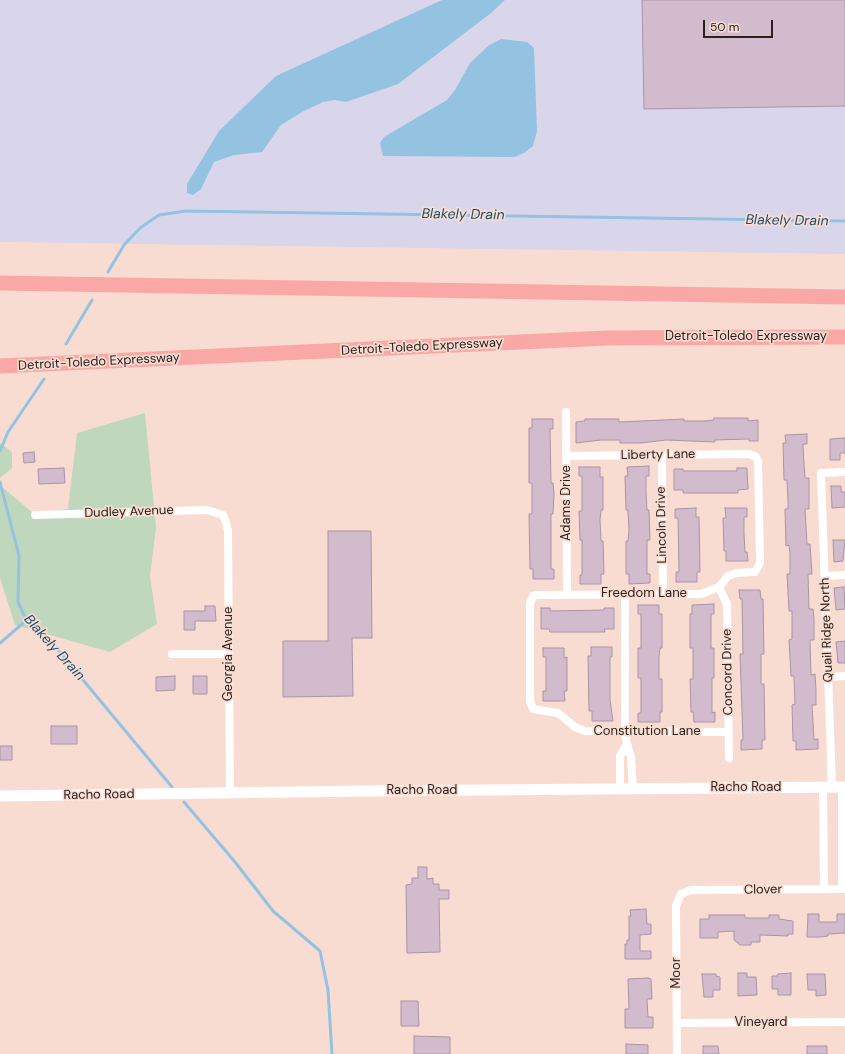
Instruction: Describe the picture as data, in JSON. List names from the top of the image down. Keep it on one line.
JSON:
{"streets":{"highway":["Detroit-Toledo Expressway"],"street":["Liberty Lane","Adams Drive","Dudley Avenue","Lincoln Drive","Freedom Lane","Quail Ridge North","Georgia Avenue","Concord Drive","Constitution Lane","Racho Road","Clover","Moor","Vineyard"]},"crossings":[["Liberty Lane","Adams Drive"],["Liberty Lane","Lincoln Drive"],["Liberty Lane","Freedom Lane"],["Adams Drive","Freedom Lane"],["Dudley Avenue","Georgia Avenue"],["Lincoln Drive","Freedom Lane"],["Freedom Lane","Concord Drive"],["Freedom Lane","Constitution Lane"],["Quail Ridge North","Racho Road"],["Georgia Avenue","Racho Road"],["Concord Drive","Constitution Lane"],["Clover","Moor"],["Moor","Vineyard"]],"water":["Blakely Drain"],"scale_bar":"50 m"}
